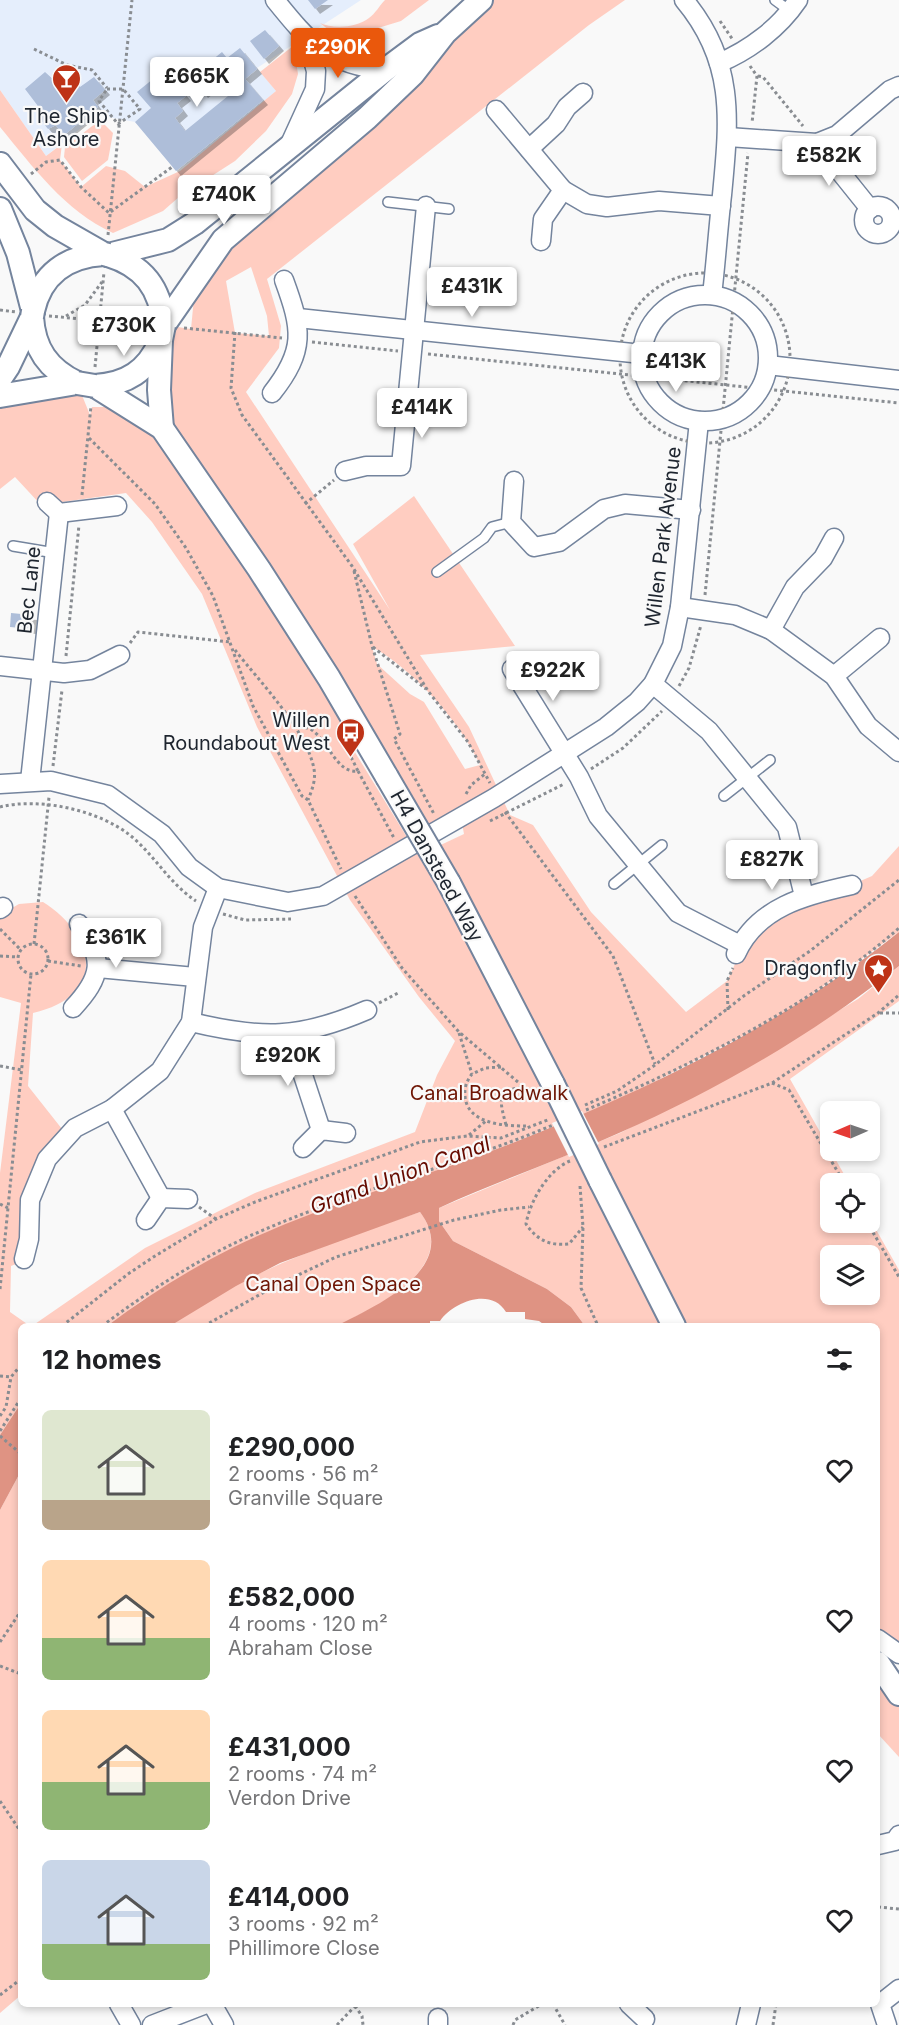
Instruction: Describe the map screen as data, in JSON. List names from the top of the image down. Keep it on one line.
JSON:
{"streets":{"street":["Willen Park Avenue","Bec Lane","H4 Dansteed Way"]},"water":["Grand Union Canal"],"parks":["Canal Broadwalk","Canal Open Space"],"places":{"bar":["The Ship Ashore"],"bus stop":["Willen Roundabout West"],"place":["Dragonfly"]},"north":"left","page":{"price":["£290K","£665K","£582K","£740K","£431K","£730K","£413K","£414K","£922K","£827K","£361K","£920K"],"heading":"12 homes","list":[{"name":"£290,000","note":"2 rooms · 56 m² · Granville Square"},{"name":"£582,000","note":"4 rooms · 120 m² · Abraham Close"},{"name":"£431,000","note":"2 rooms · 74 m² · Verdon Drive"},{"name":"£414,000","note":"3 rooms · 92 m² · Phillimore Close"}]}}
